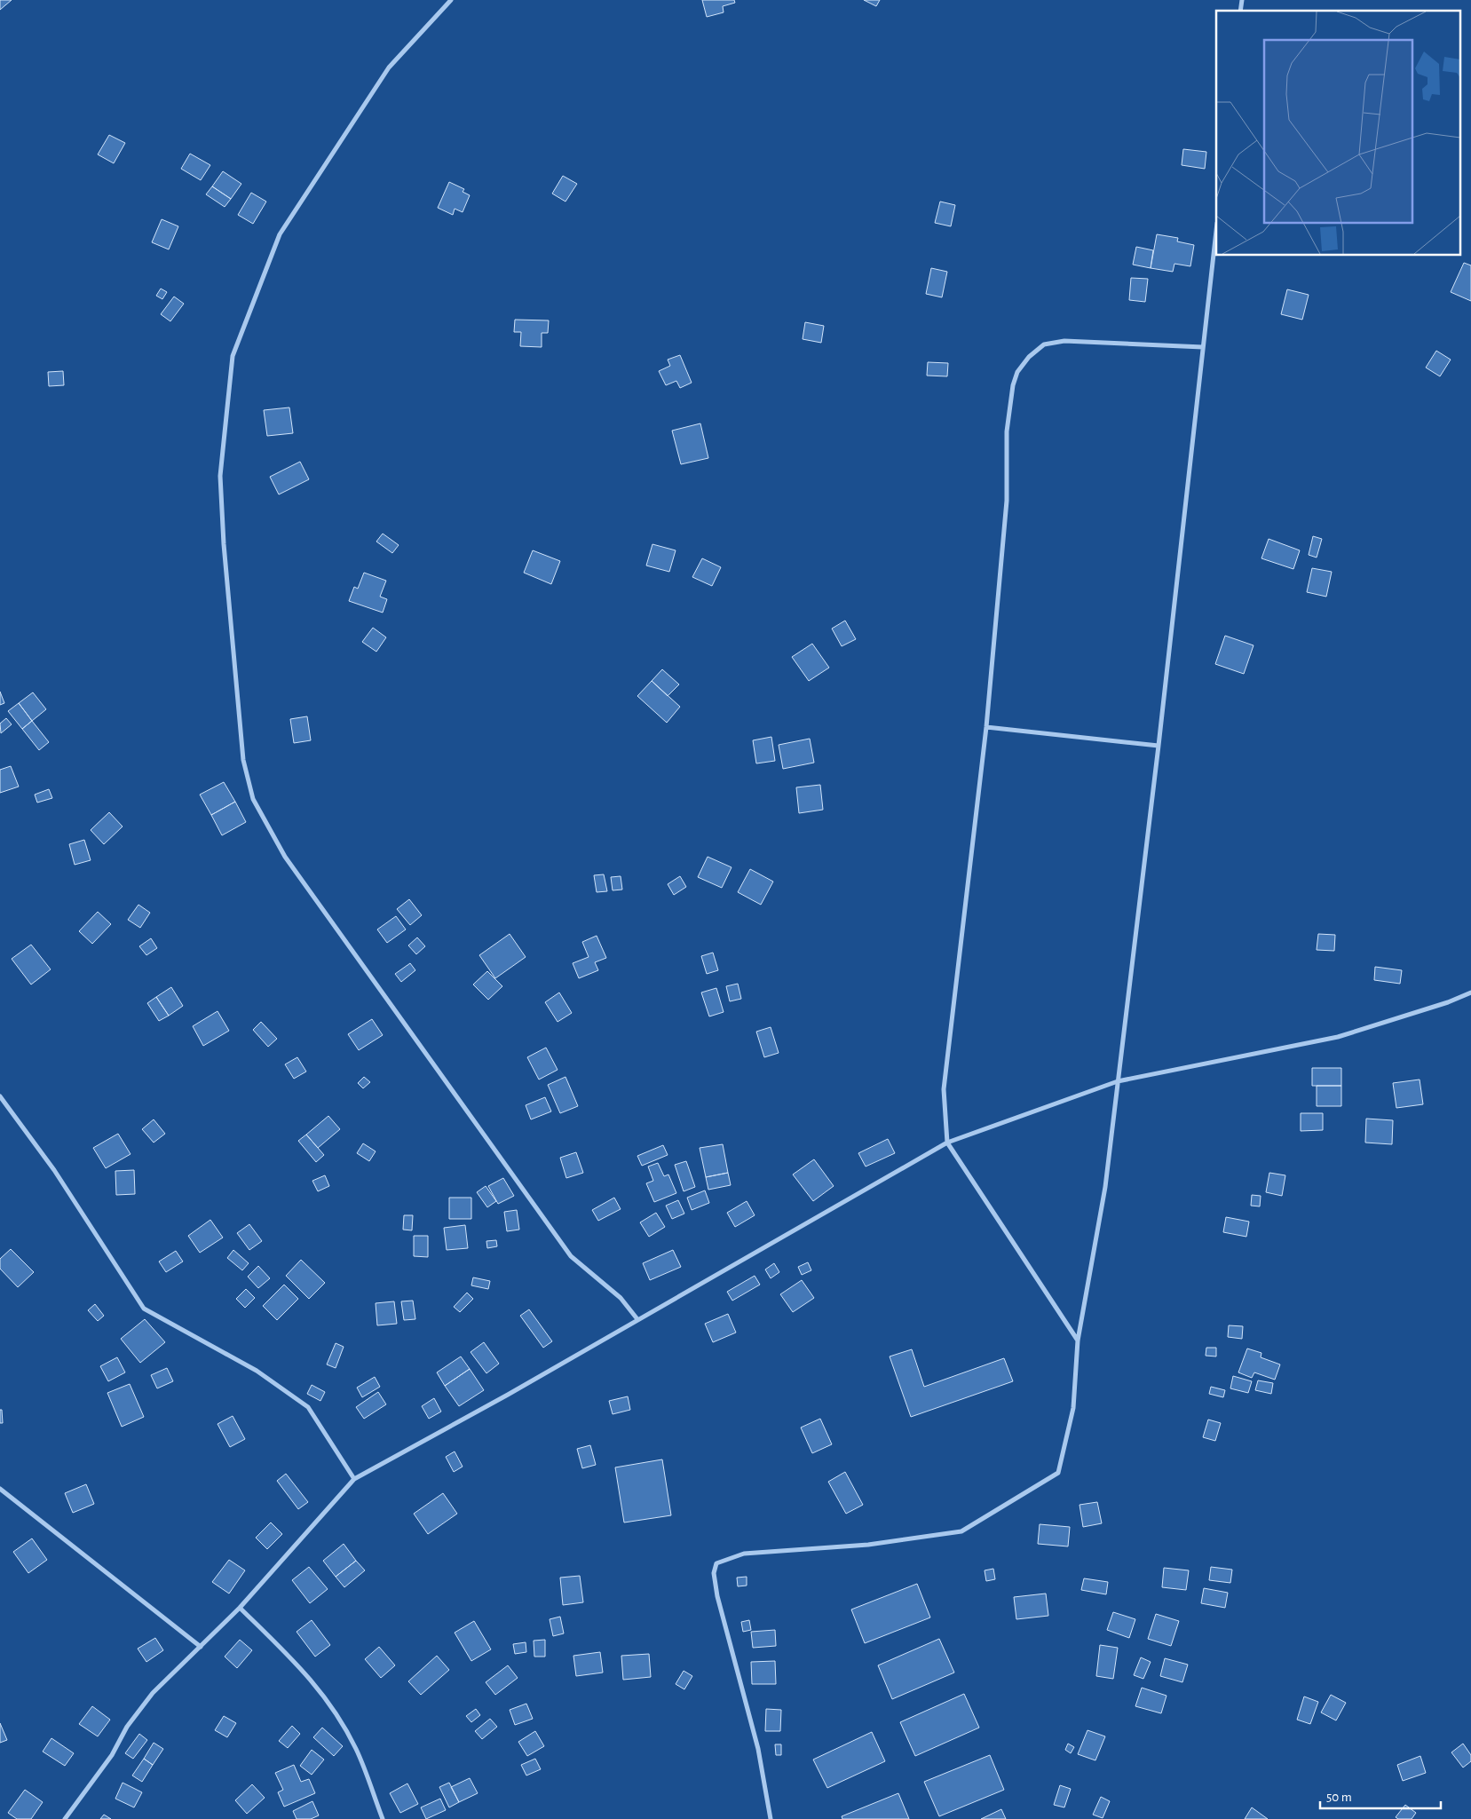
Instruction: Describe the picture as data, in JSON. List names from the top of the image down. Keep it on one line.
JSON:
{"scale_bar":"50 m"}
